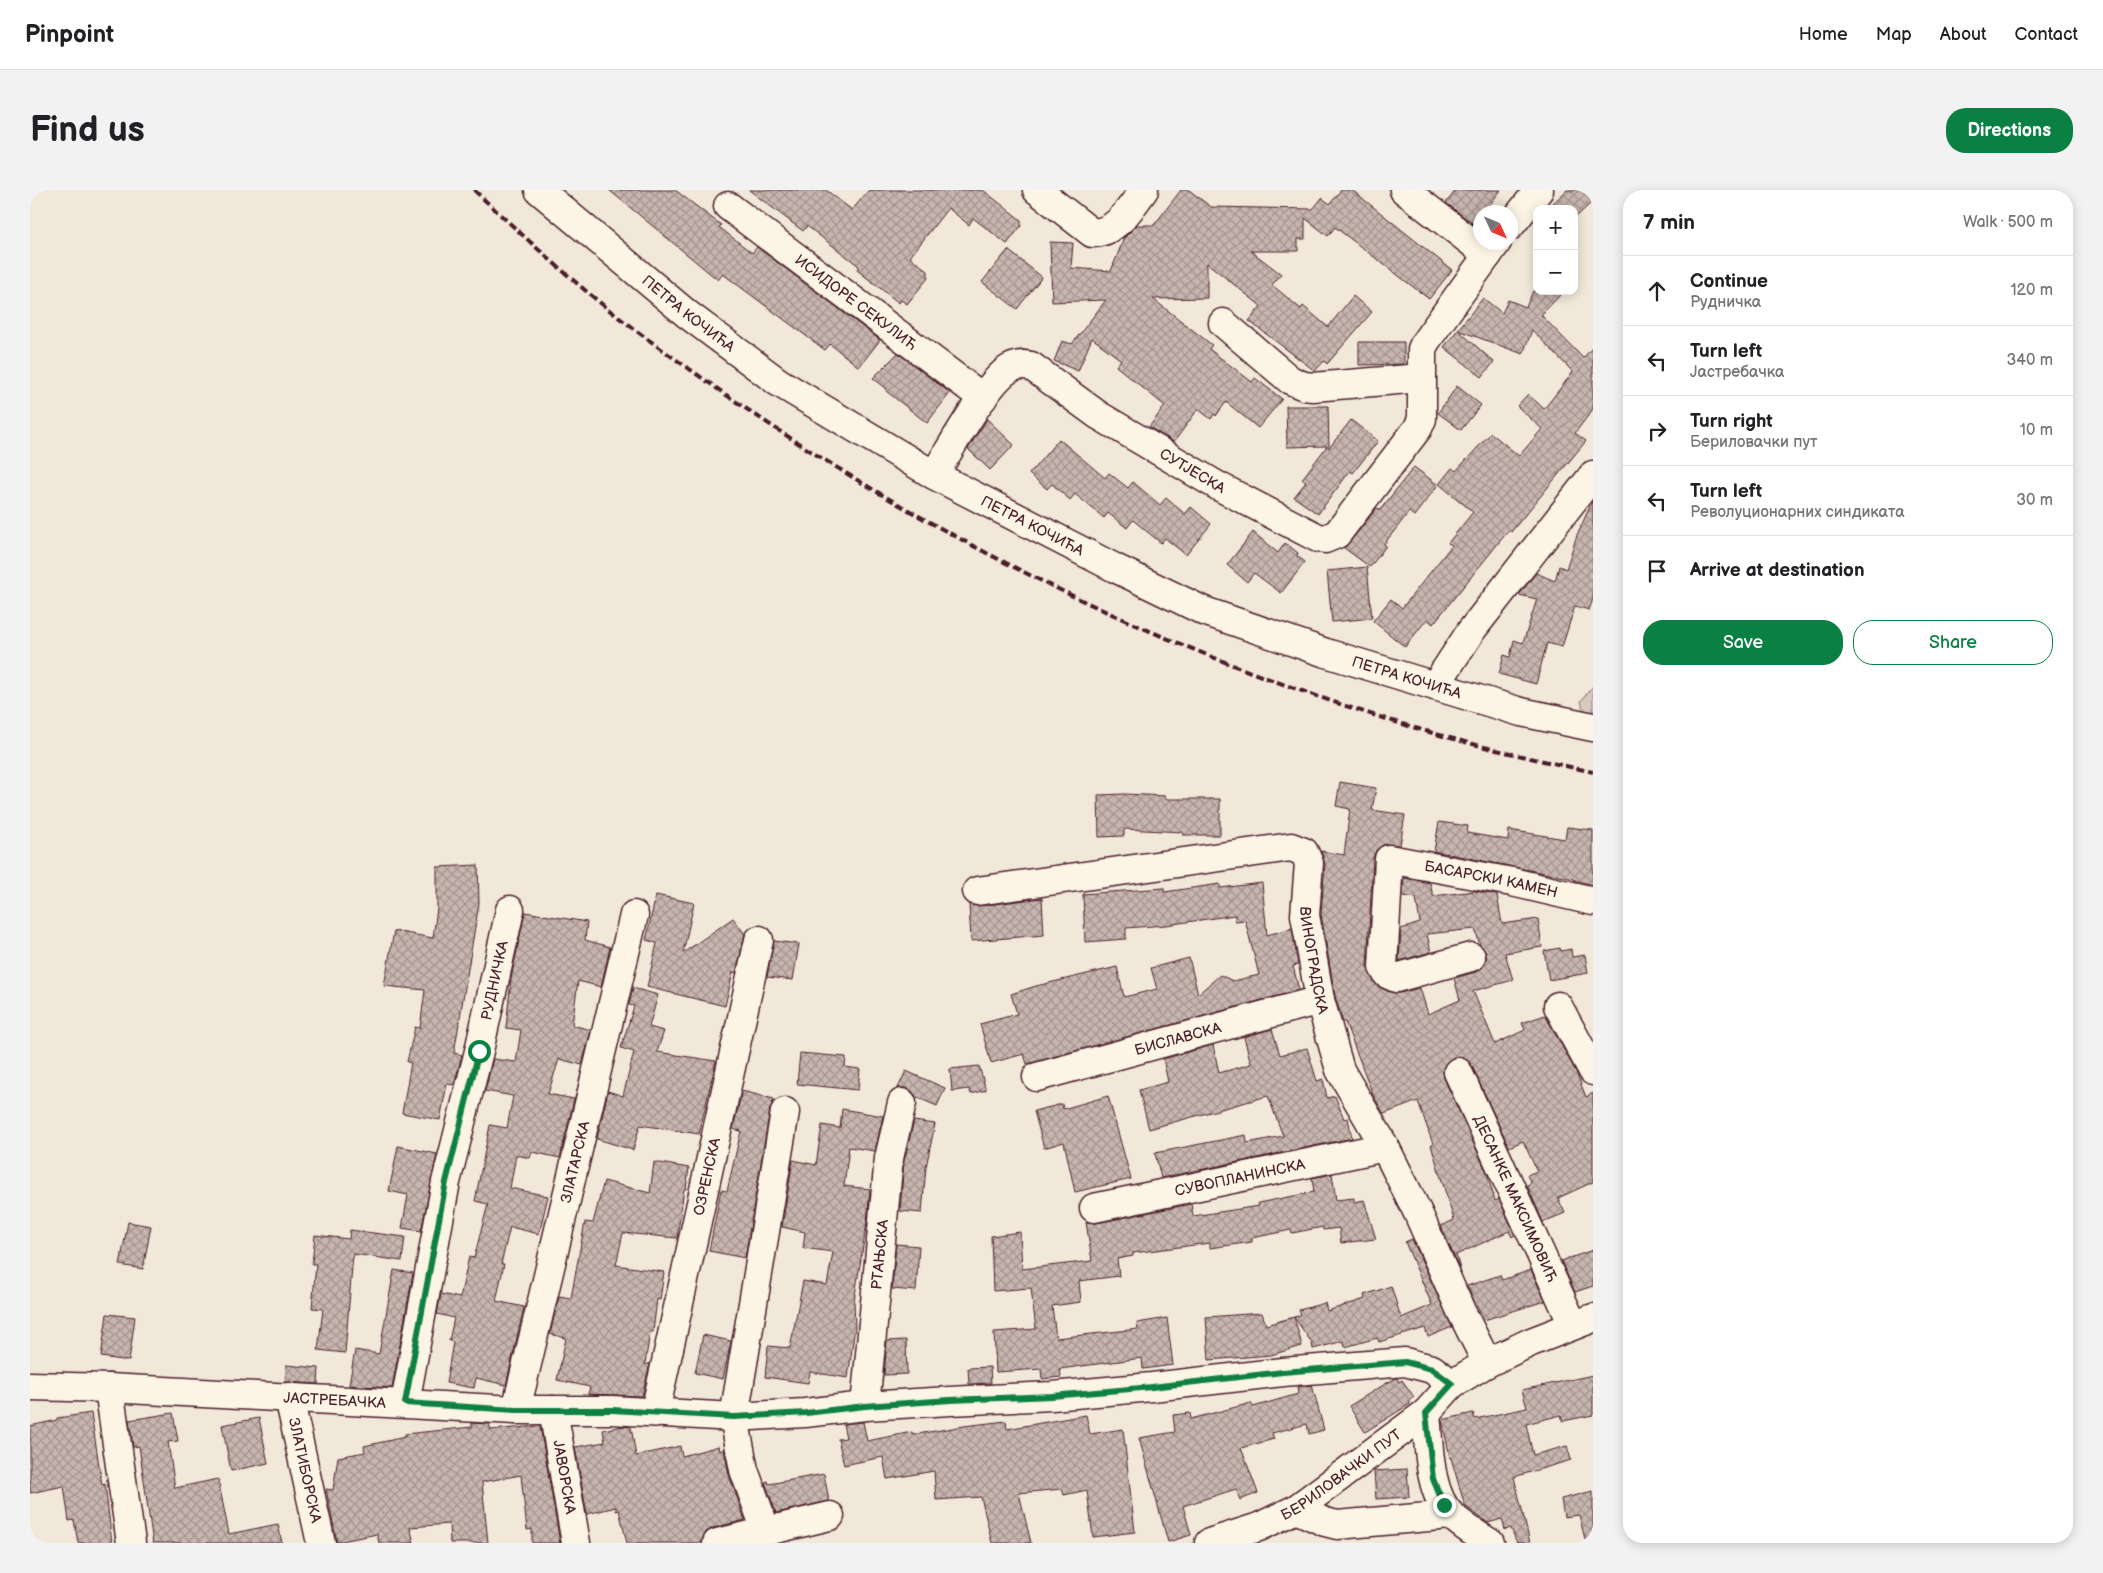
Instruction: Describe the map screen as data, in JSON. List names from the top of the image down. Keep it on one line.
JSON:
{"streets":{"street":["ИСИДОРЕ СЕКУЛИЋ","ПЕТРА КОЧИЋА","СУТЈЕСКА","БАСАРСКИ КАМЕН","ВИНОГРАДСКА","РУДНИЧКА","БИСЛАВСКА","ЗЛАТАРСКА","ОЗРЕНСКА","СУВОПЛАНИНСКА","ДЕСАНКЕ МАКСИМОВИЋ","РТАЊСКА","ЈАСТРЕБАЧКА","ЗЛАТИБОРСКА","БЕРИЛОВАЧКИ ПУТ","ЈАВОРСКА"]},"crossings":[["ИСИДОРЕ СЕКУЛИЋ","СУТЈЕСКА"],["ПЕТРА КОЧИЋА","СУТЈЕСКА"],["ВИНОГРАДСКА","БИСЛАВСКА"],["ВИНОГРАДСКА","СУВОПЛАНИНСКА"],["ВИНОГРАДСКА","БЕРИЛОВАЧКИ ПУТ"],["РУДНИЧКА","ЈАСТРЕБАЧКА"],["ЗЛАТАРСКА","ЈАСТРЕБАЧКА"],["ОЗРЕНСКА","ЈАСТРЕБАЧКА"],["ДЕСАНКЕ МАКСИМОВИЋ","БЕРИЛОВАЧКИ ПУТ"],["РТАЊСКА","ЈАСТРЕБАЧКА"],["ЈАСТРЕБАЧКА","ЗЛАТИБОРСКА"],["ЈАСТРЕБАЧКА","БЕРИЛОВАЧКИ ПУТ"],["ЈАСТРЕБАЧКА","ЈАВОРСКА"]],"north":"bottom right","page":{"header":"Pinpoint","nav":["Home","Map","About","Contact"],"buttons":["Directions",["Save","Share"]],"title":"Find us","heading":["7 min","Walk · 500 m"],"map_buttons":["+","−"],"list":[["Continue","Рудничка","120 m"],["Turn left","Јастребачка","340 m"],["Turn right","Бериловачки пут","10 m"],["Turn left","Револуционарних синдиката","30 m"],"Arrive at destination"]}}
